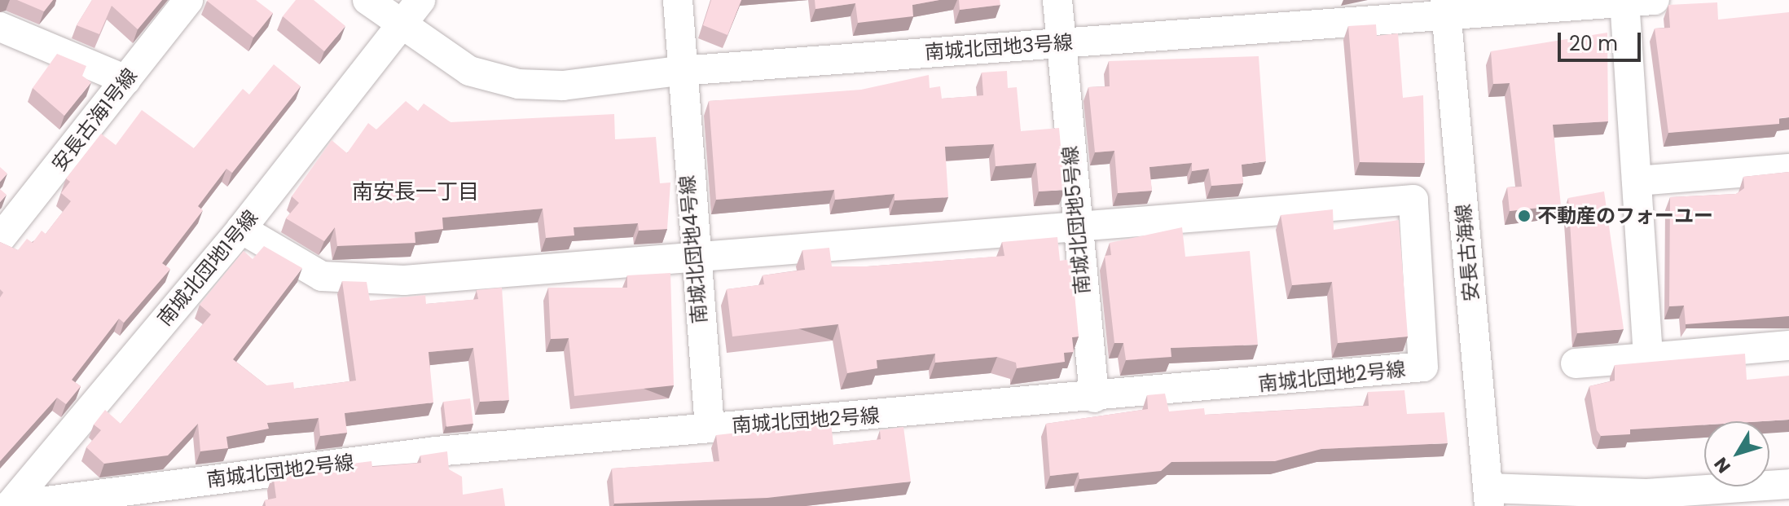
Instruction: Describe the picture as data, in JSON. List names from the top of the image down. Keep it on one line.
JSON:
{"streets":{"street":["南城北団地3号線","安長古海1号線","南城北団地5号線","南城北団地4号線","安長古海線","南城北団地1号線","南城北団地2号線"]},"crossings":[["南城北団地3号線","南城北団地5号線"],["南城北団地3号線","南城北団地4号線"],["南城北団地3号線","安長古海線"],["南城北団地3号線","南城北団地1号線"],["南城北団地5号線","南城北団地2号線"],["南城北団地4号線","南城北団地2号線"],["南城北団地1号線","南城北団地2号線"]],"districts":["南安長一丁目"],"places":["不動産のフォーユー"],"scale_bar":"20 m","north":"bottom left"}
